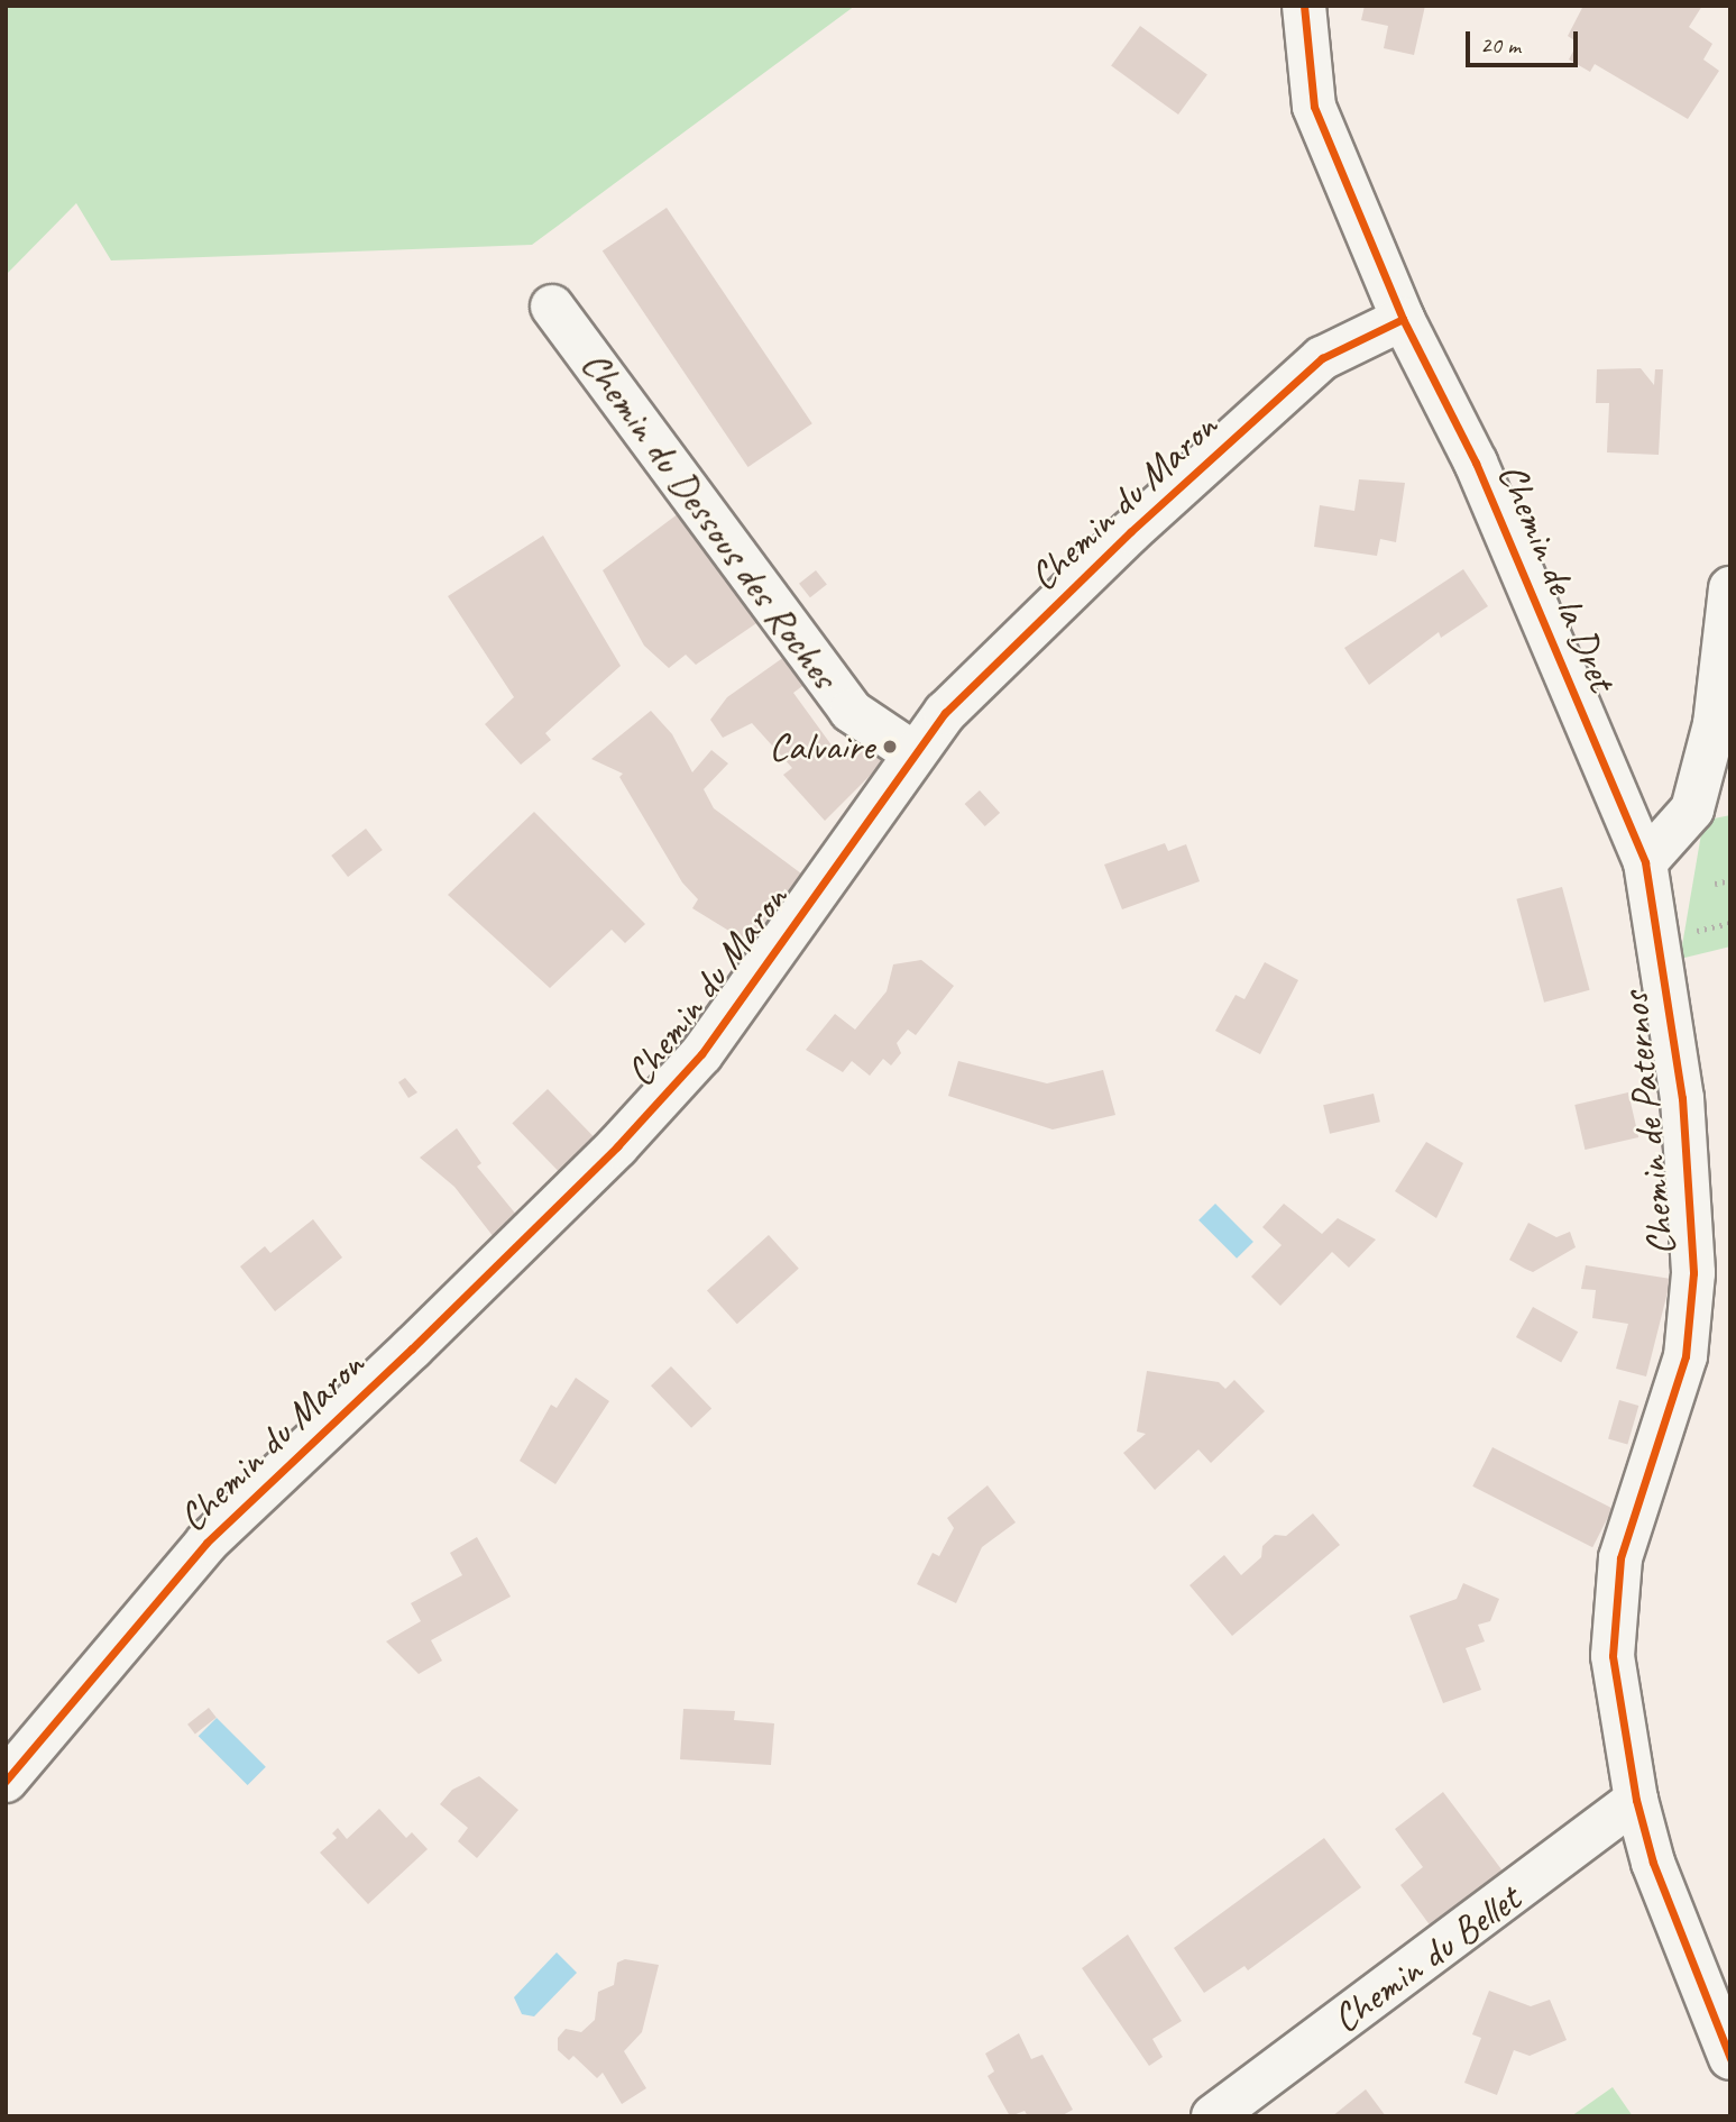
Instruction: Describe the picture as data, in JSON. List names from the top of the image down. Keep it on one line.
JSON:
{"streets":{"street":["Chemin du Maron","Chemin du Dessous des Roches","Chemin de la Dret","Chemin de Paternos","Chemin du Bellet"]},"crossings":[["Chemin du Maron","Chemin du Dessous des Roches"],["Chemin du Maron","Chemin de la Dret"],["Chemin de la Dret","Chemin de Paternos"],["Chemin de Paternos","Chemin du Bellet"]],"places":["Calvaire"],"scale_bar":"20 m"}
